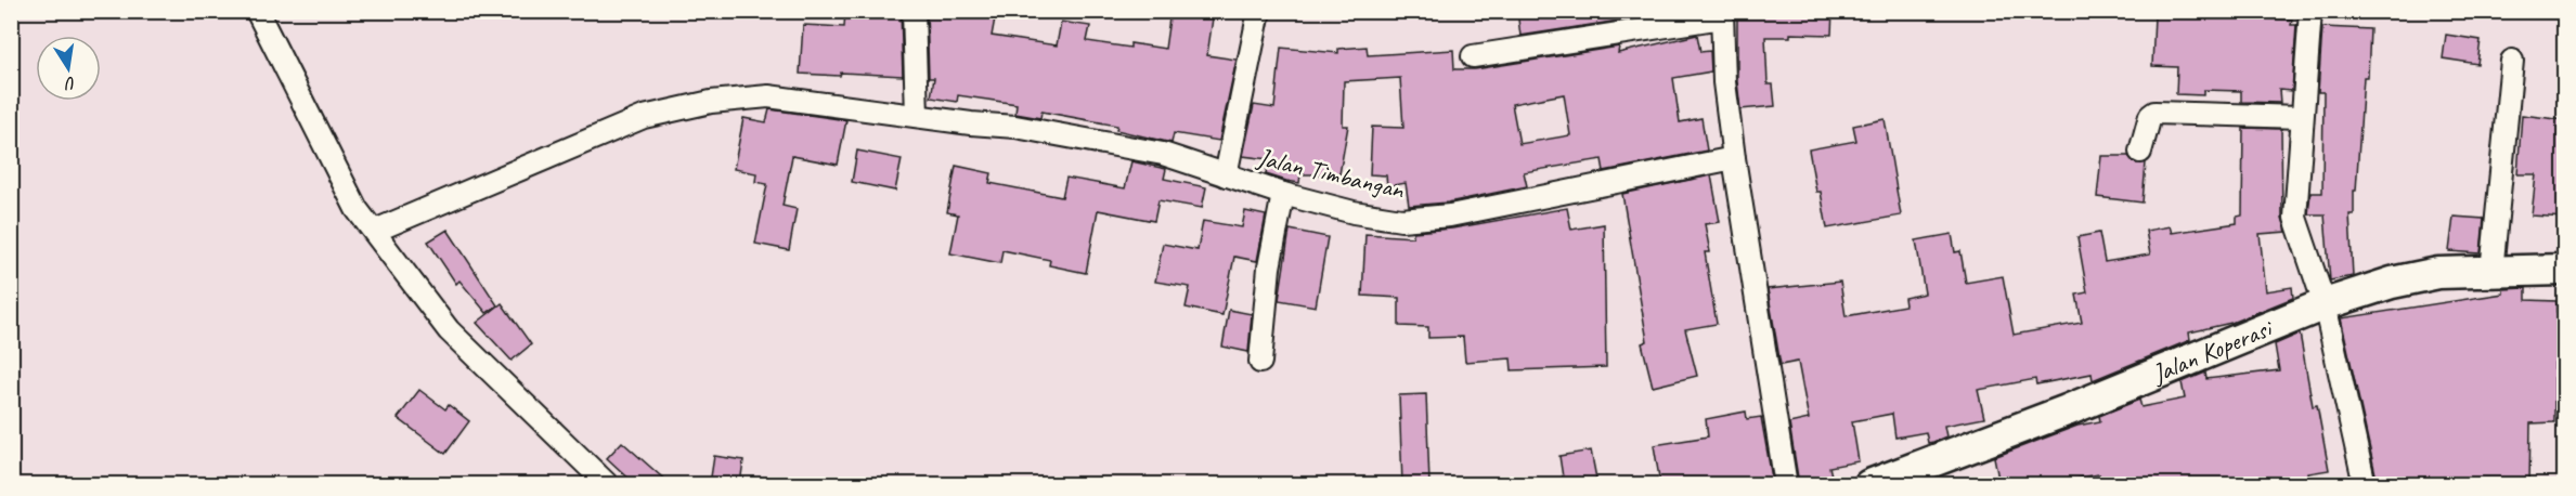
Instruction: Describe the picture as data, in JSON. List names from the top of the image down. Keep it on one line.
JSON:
{"streets":{"street":["Jalan Timbangan","Jalan Koperasi"]},"north":"bottom"}
